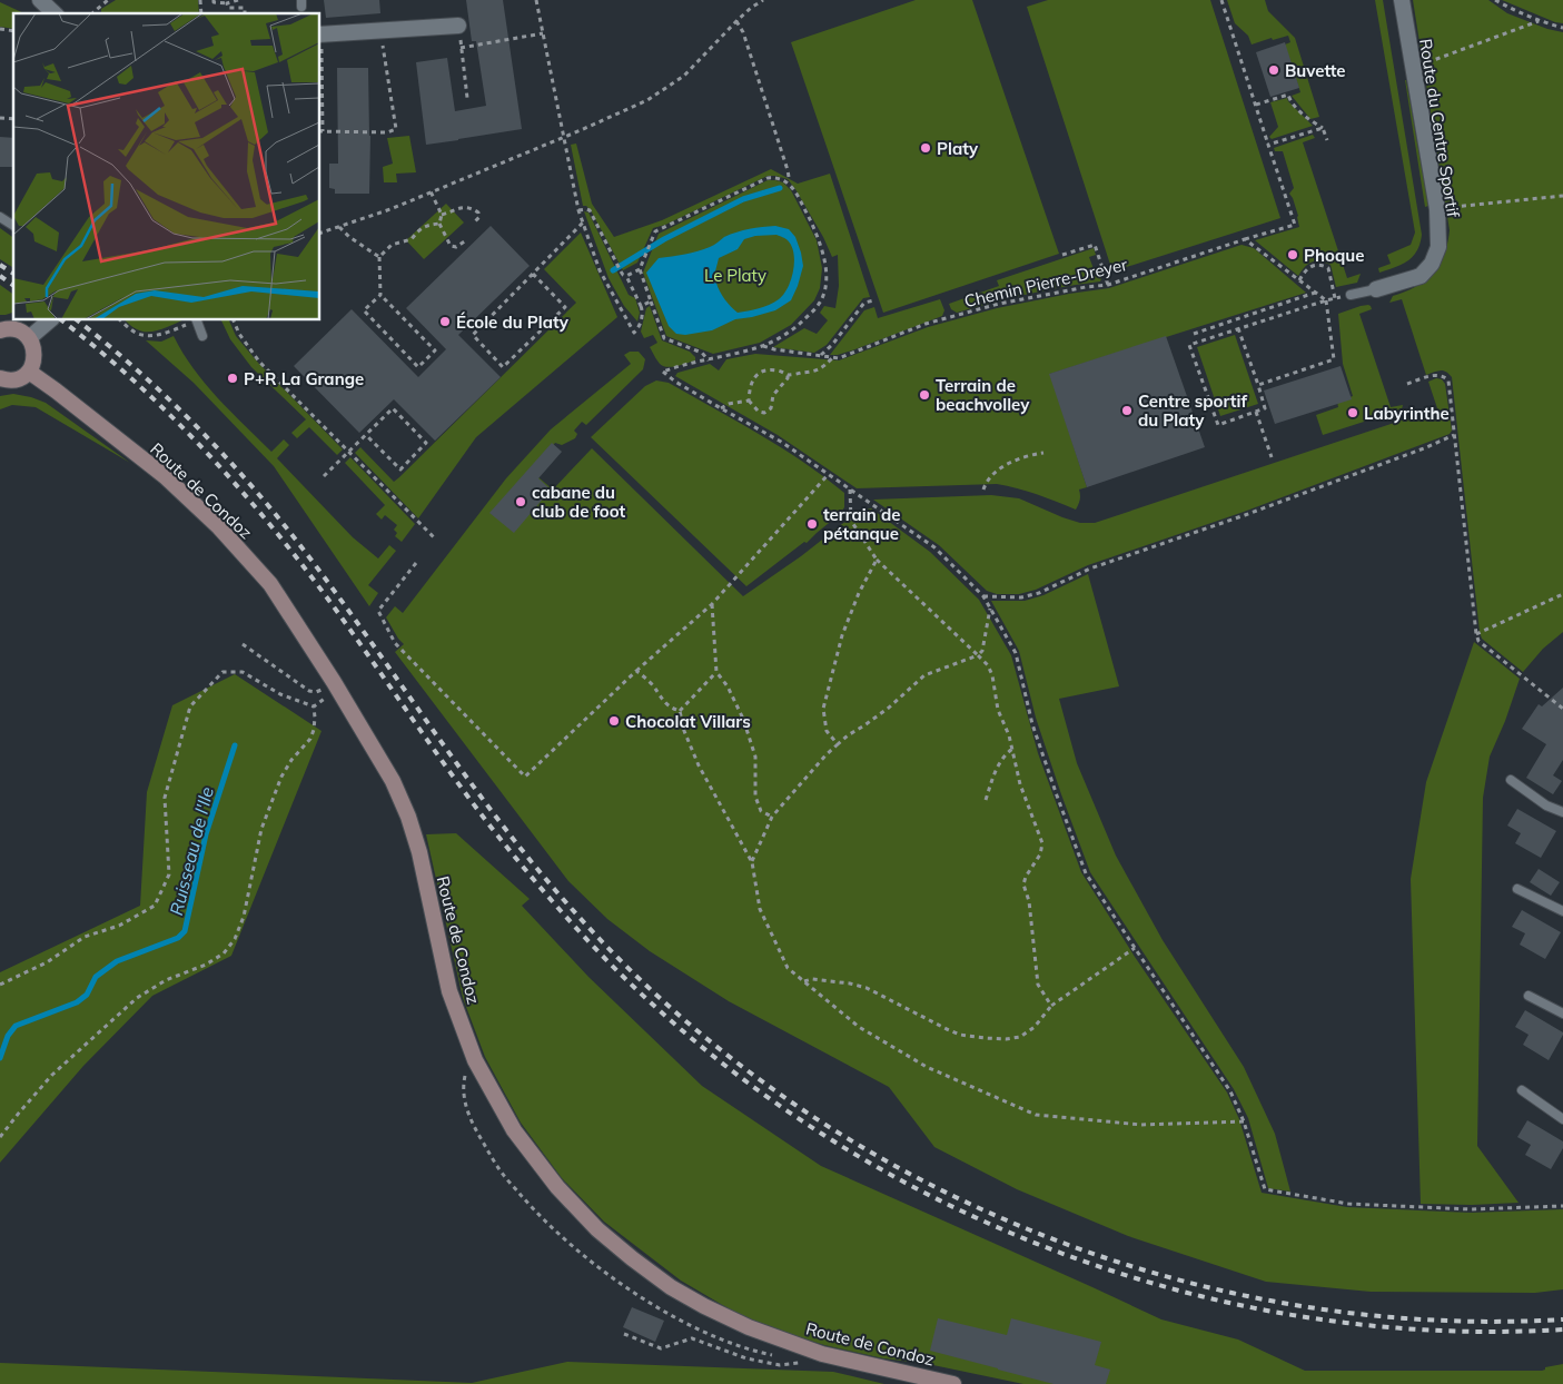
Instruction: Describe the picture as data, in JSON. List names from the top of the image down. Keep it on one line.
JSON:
{"streets":{"main road":["Route de Condoz"],"street":["Route du Centre Sportif"],"path":["Chemin Pierre-Dreyer"]},"water":["Ruisseau de l'Ile"],"parks":["Le Platy"],"places":["Buvette","Platy","Phoque","École du Platy","P+R La Grange","Terrain de beachvolley","Centre sportif du Platy","Labyrinthe","cabane du club de foot","terrain de pétanque","Chocolat Villars"]}
